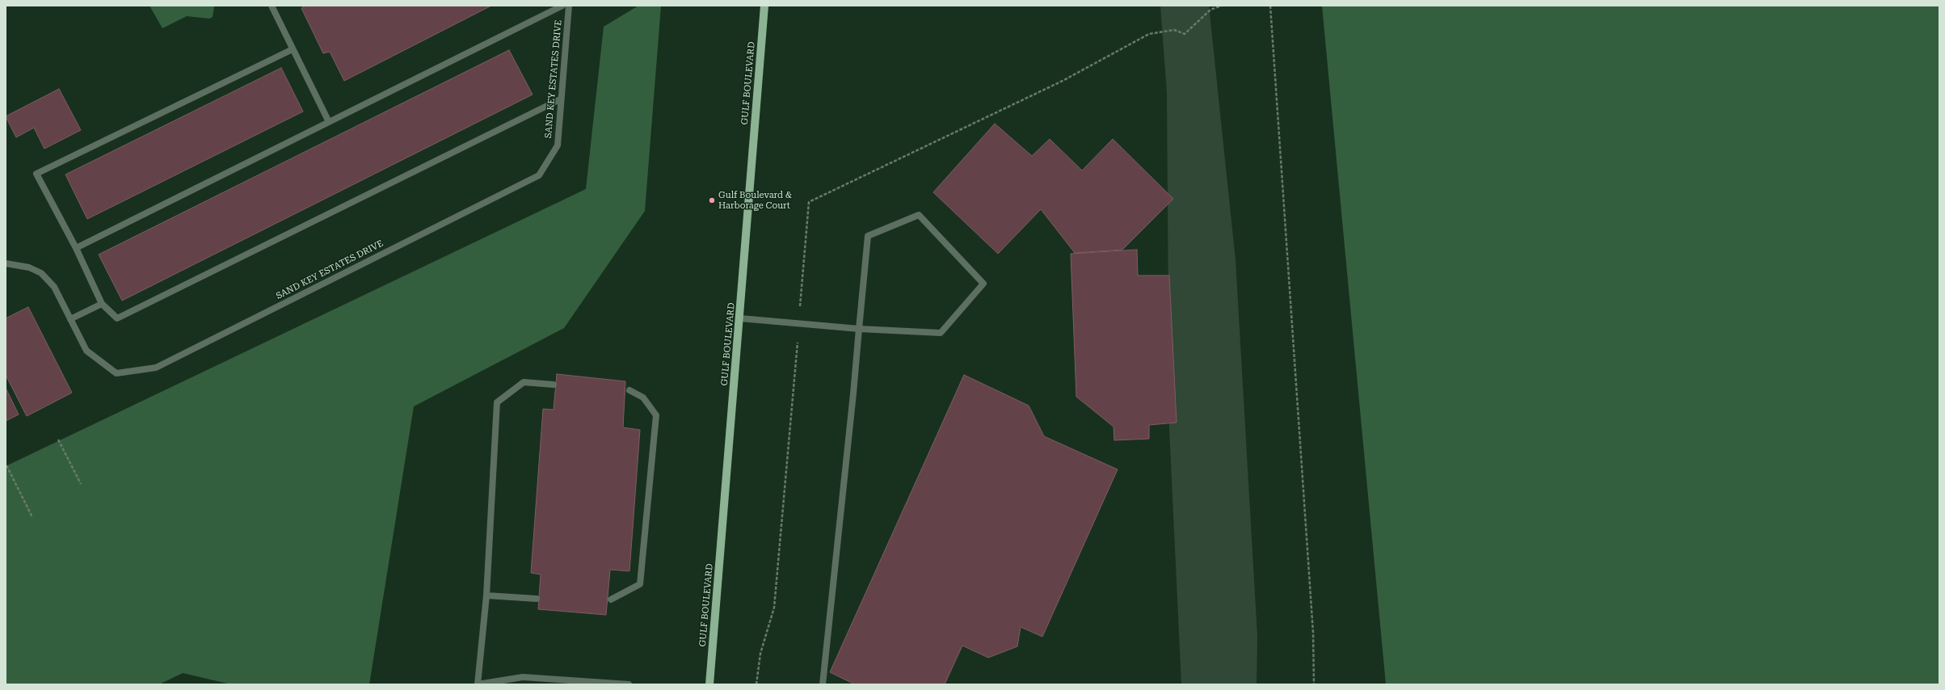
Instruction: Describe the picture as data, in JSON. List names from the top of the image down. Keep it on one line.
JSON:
{"streets":{"main road":["GULF BOULEVARD"],"street":["SAND KEY ESTATES DRIVE"]},"places":["Gulf Boulevard & Harborage Court"]}
